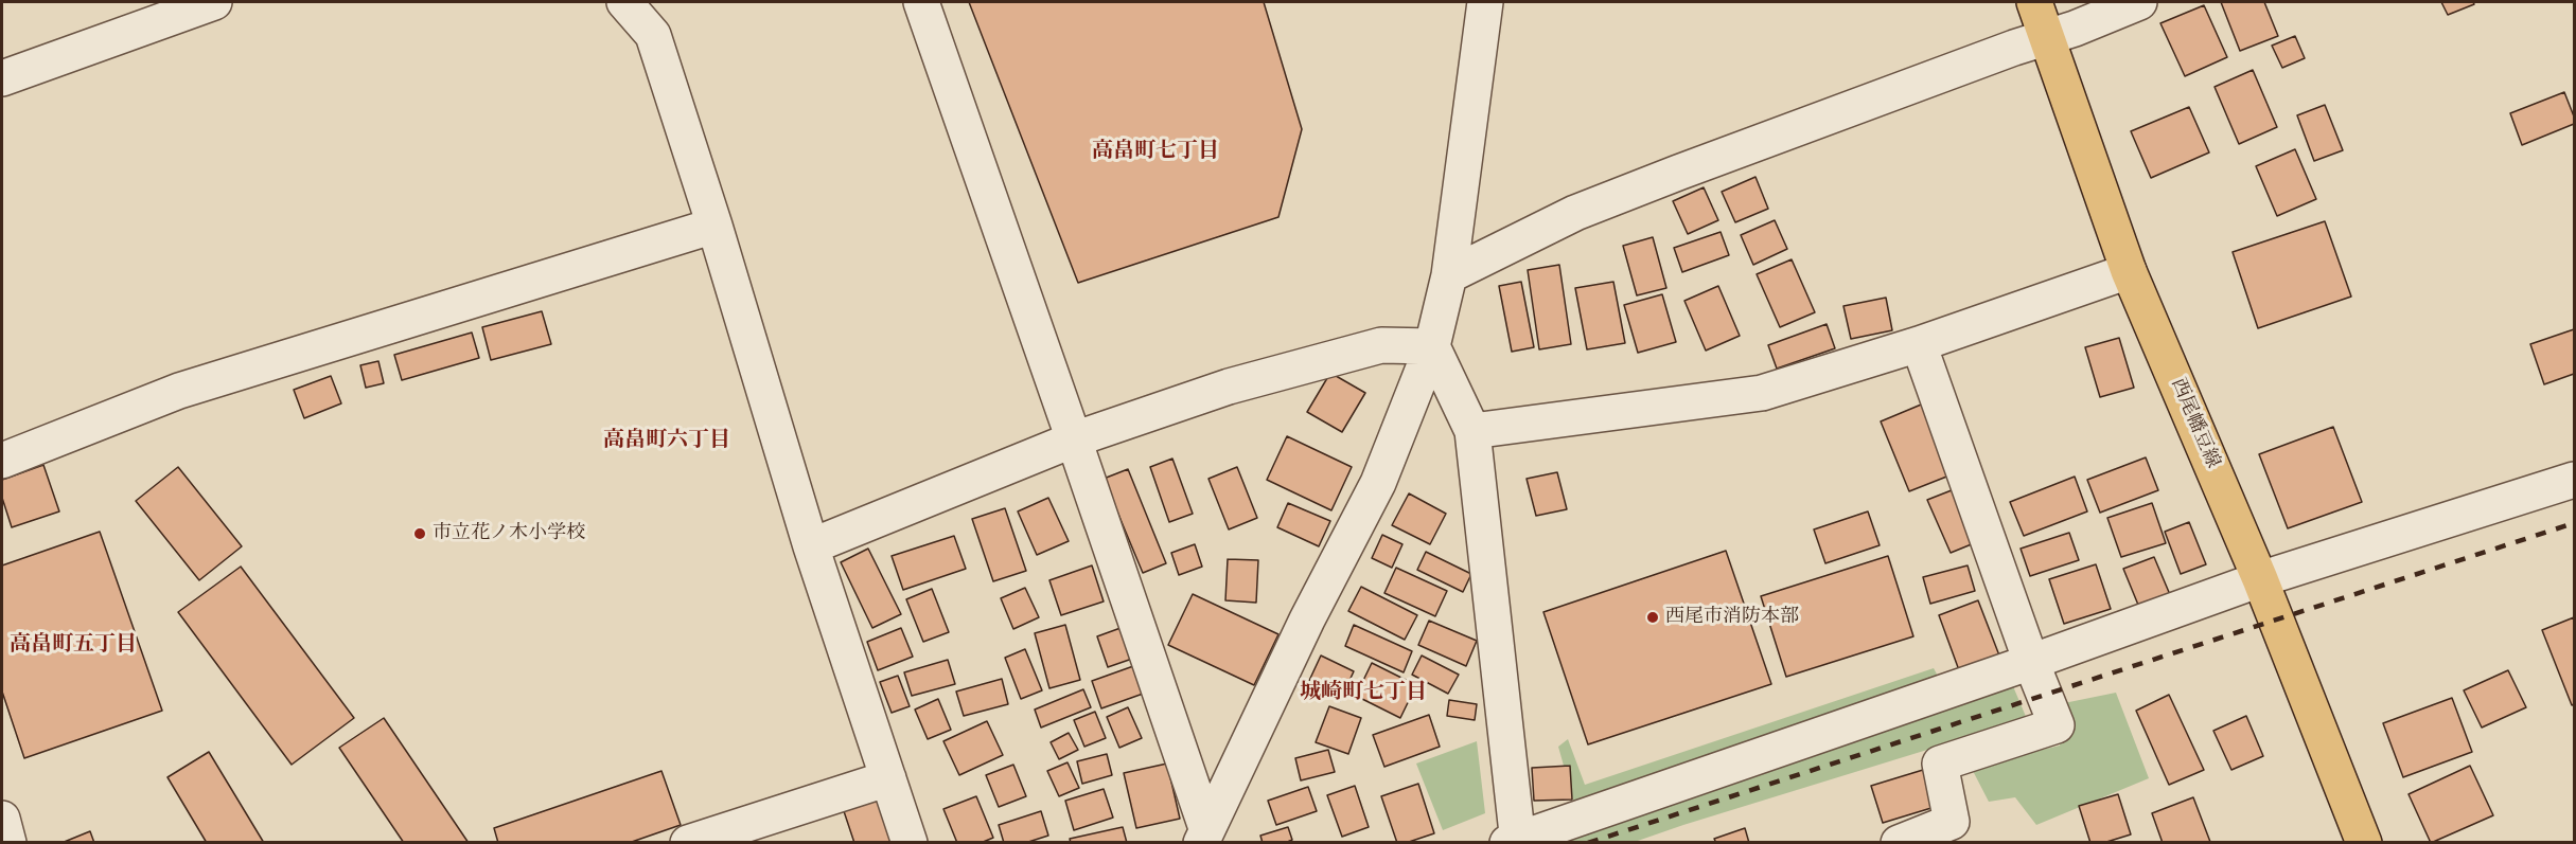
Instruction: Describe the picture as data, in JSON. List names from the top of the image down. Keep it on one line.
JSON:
{"streets":{"main road":["西尾幡豆線"]},"districts":["高畠町七丁目","高畠町六丁目","高畠町五丁目","城崎町七丁目"],"places":["市立花ノ木小学校","西尾市消防本部"]}
